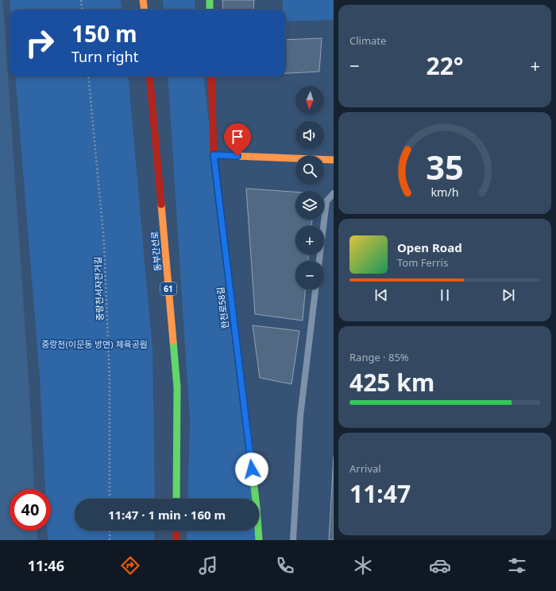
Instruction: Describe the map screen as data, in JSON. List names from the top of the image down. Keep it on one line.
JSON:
{"streets":{"main road":["동부간선로","61","한천로58길"],"path":["중랑천서자전거길"]},"parks":["중랑천(이문동 방면) 체육공원"],"north":"bottom","page":{"tile":["Climate",["Range · 85%","425 km"],["Arrival","11:47"]],"turn":["150 m","Turn right"],"heat":["−","22°","+"],"map_buttons":["+","−"],"song":["Open Road","Tom Ferris"],"limit":"40","trip":"11:47 · 1 min · 160 m","tabs":"11:46","gauge":["35","km/h"]}}
